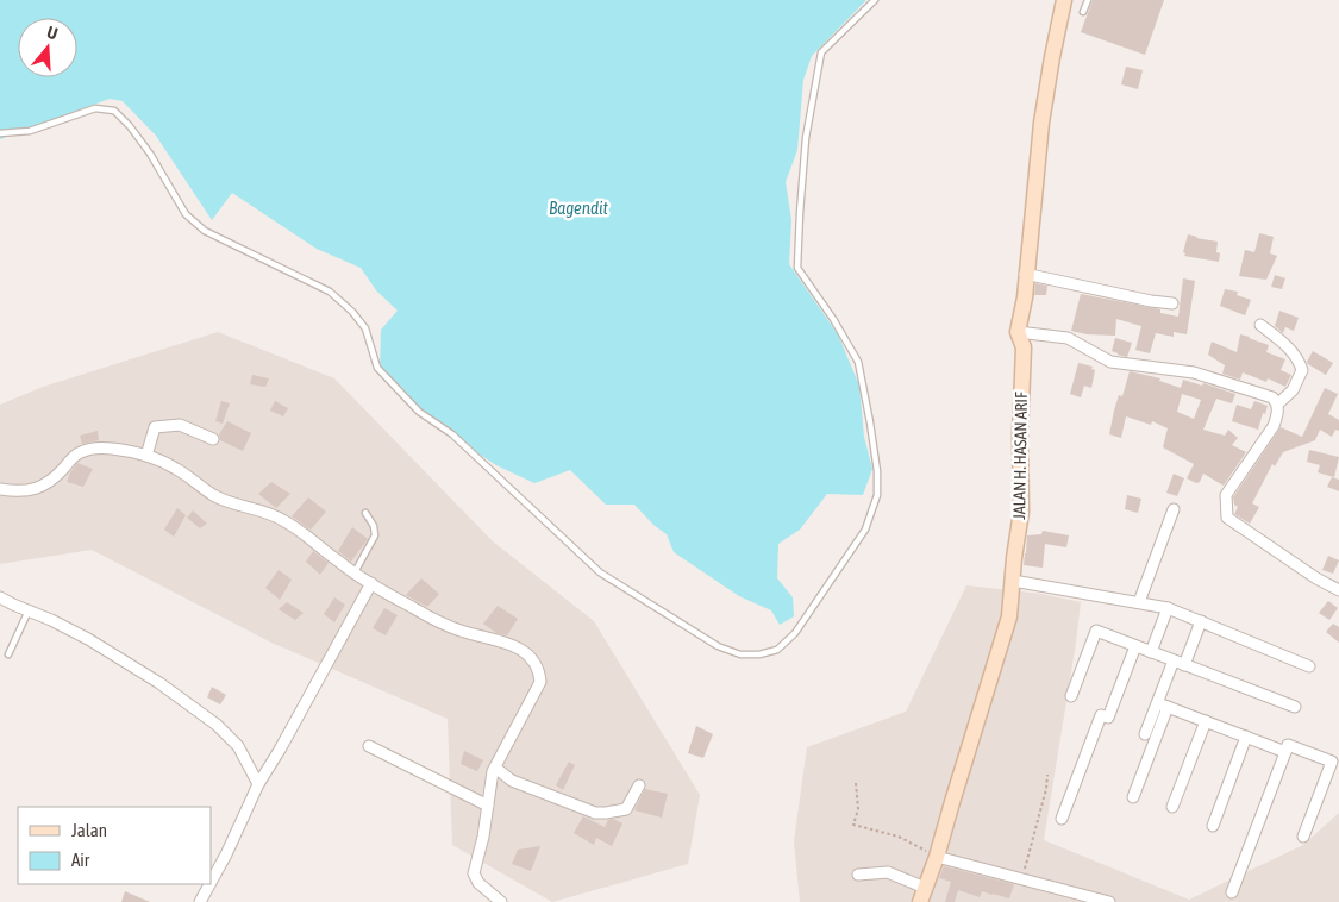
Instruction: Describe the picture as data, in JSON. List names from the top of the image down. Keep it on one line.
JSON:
{"streets":{"main road":["JALAN H. HASAN ARIF"]},"water":["Bagendit"],"legend":["Jalan","Air"],"north":"top"}
